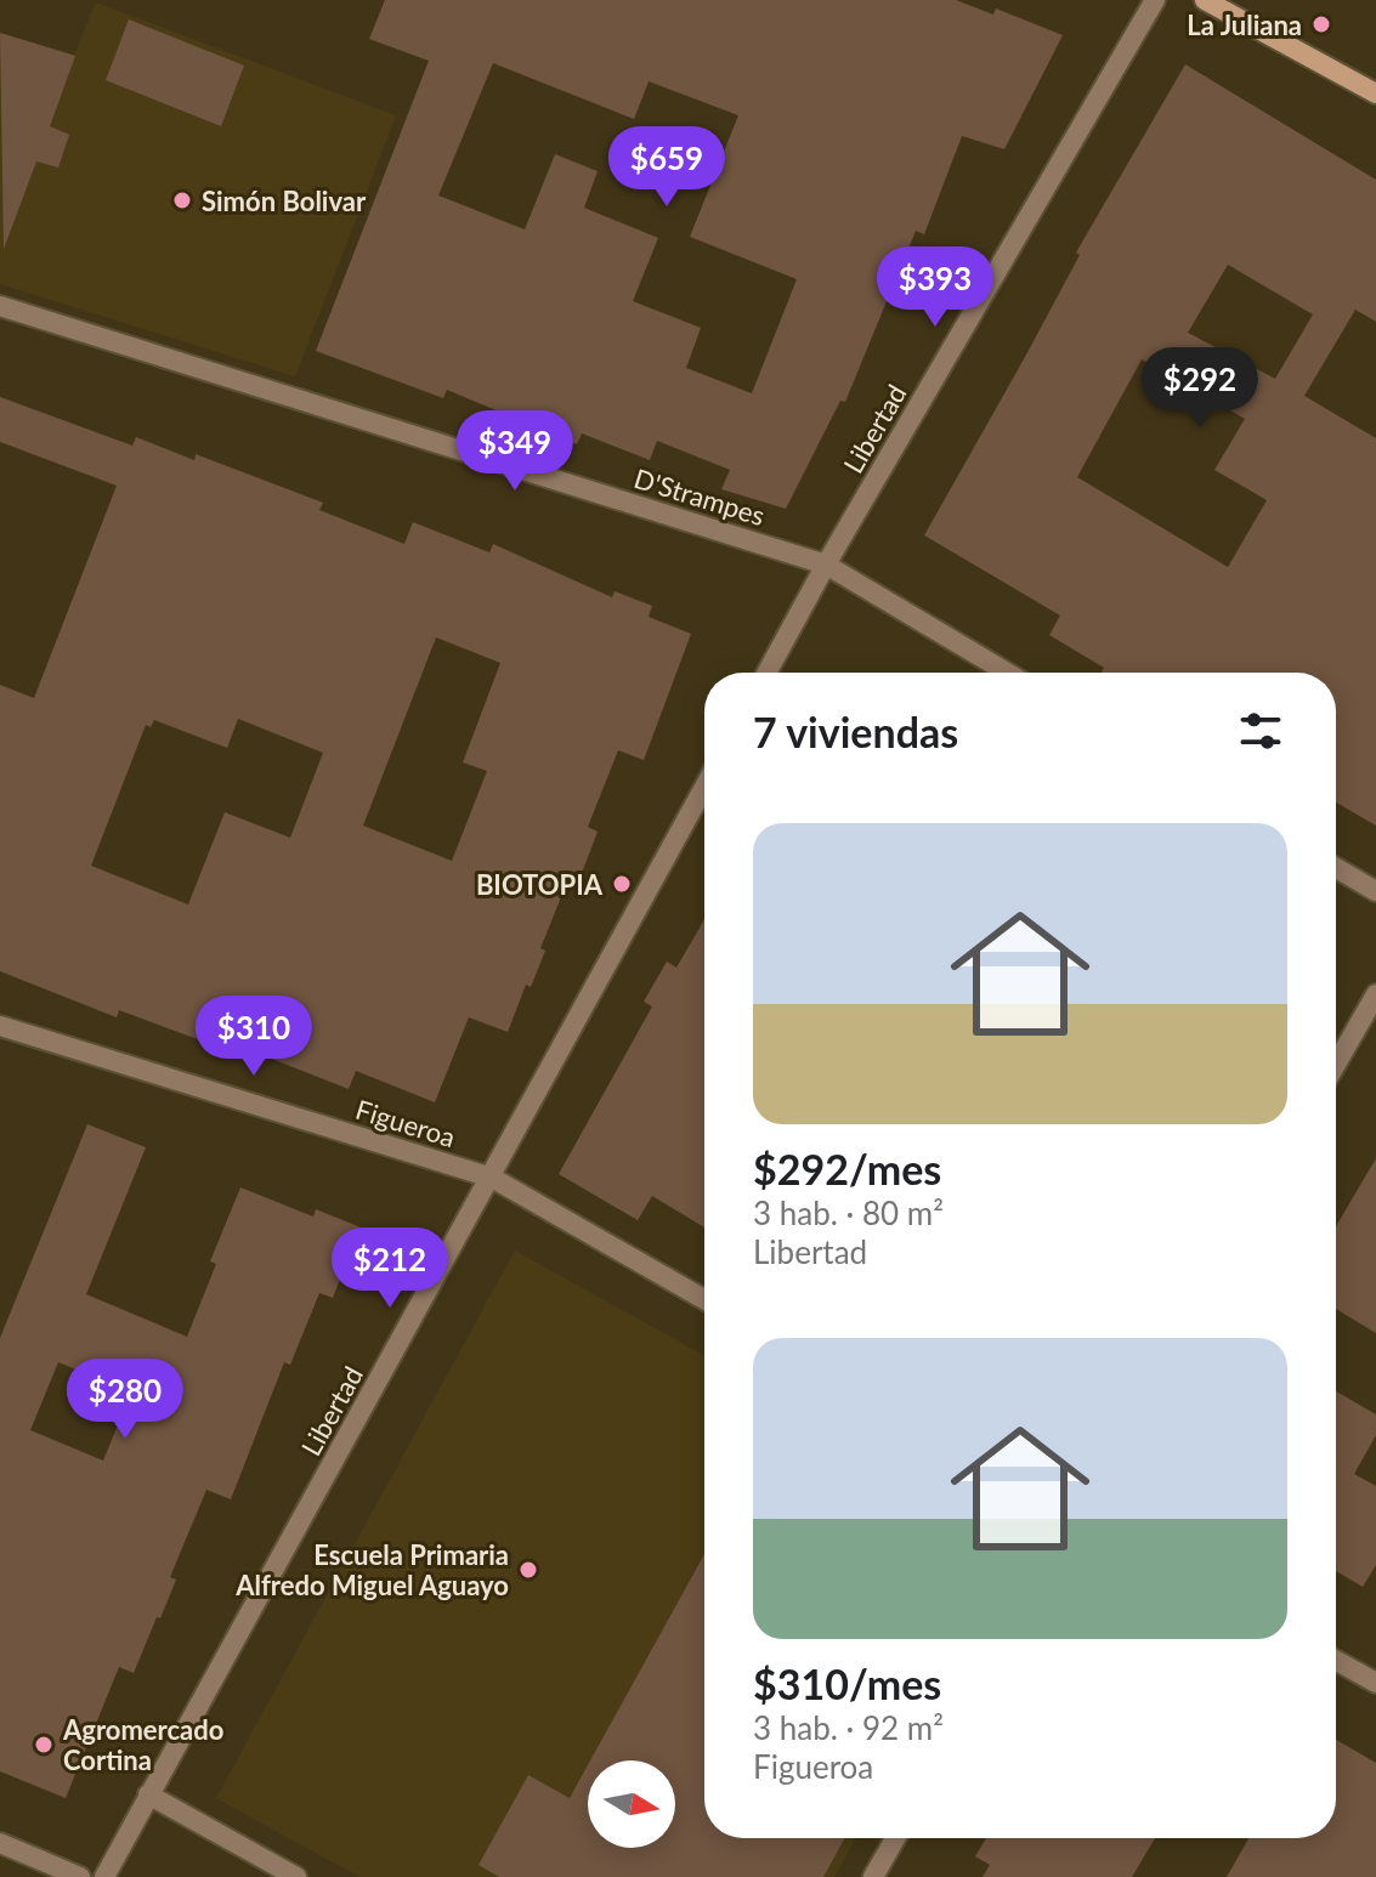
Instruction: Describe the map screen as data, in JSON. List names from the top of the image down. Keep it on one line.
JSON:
{"streets":{"street":["Libertad","D'Strampes","Figueroa"]},"crossings":[["Libertad","D'Strampes"],["Libertad","Figueroa"]],"places":["La Juliana","Simón Bolivar","BIOTOPIA","Escuela Primaria Alfredo Miguel Aguayo","Agromercado Cortina"],"north":"right","page":{"price":["$659","$393","$292","$349","$310","$212","$280"],"heading":"7 viviendas","list":[{"name":"$292/mes","note":"3 hab. · 80 m² · Libertad"},{"name":"$310/mes","note":"3 hab. · 92 m² · Figueroa"}]}}
